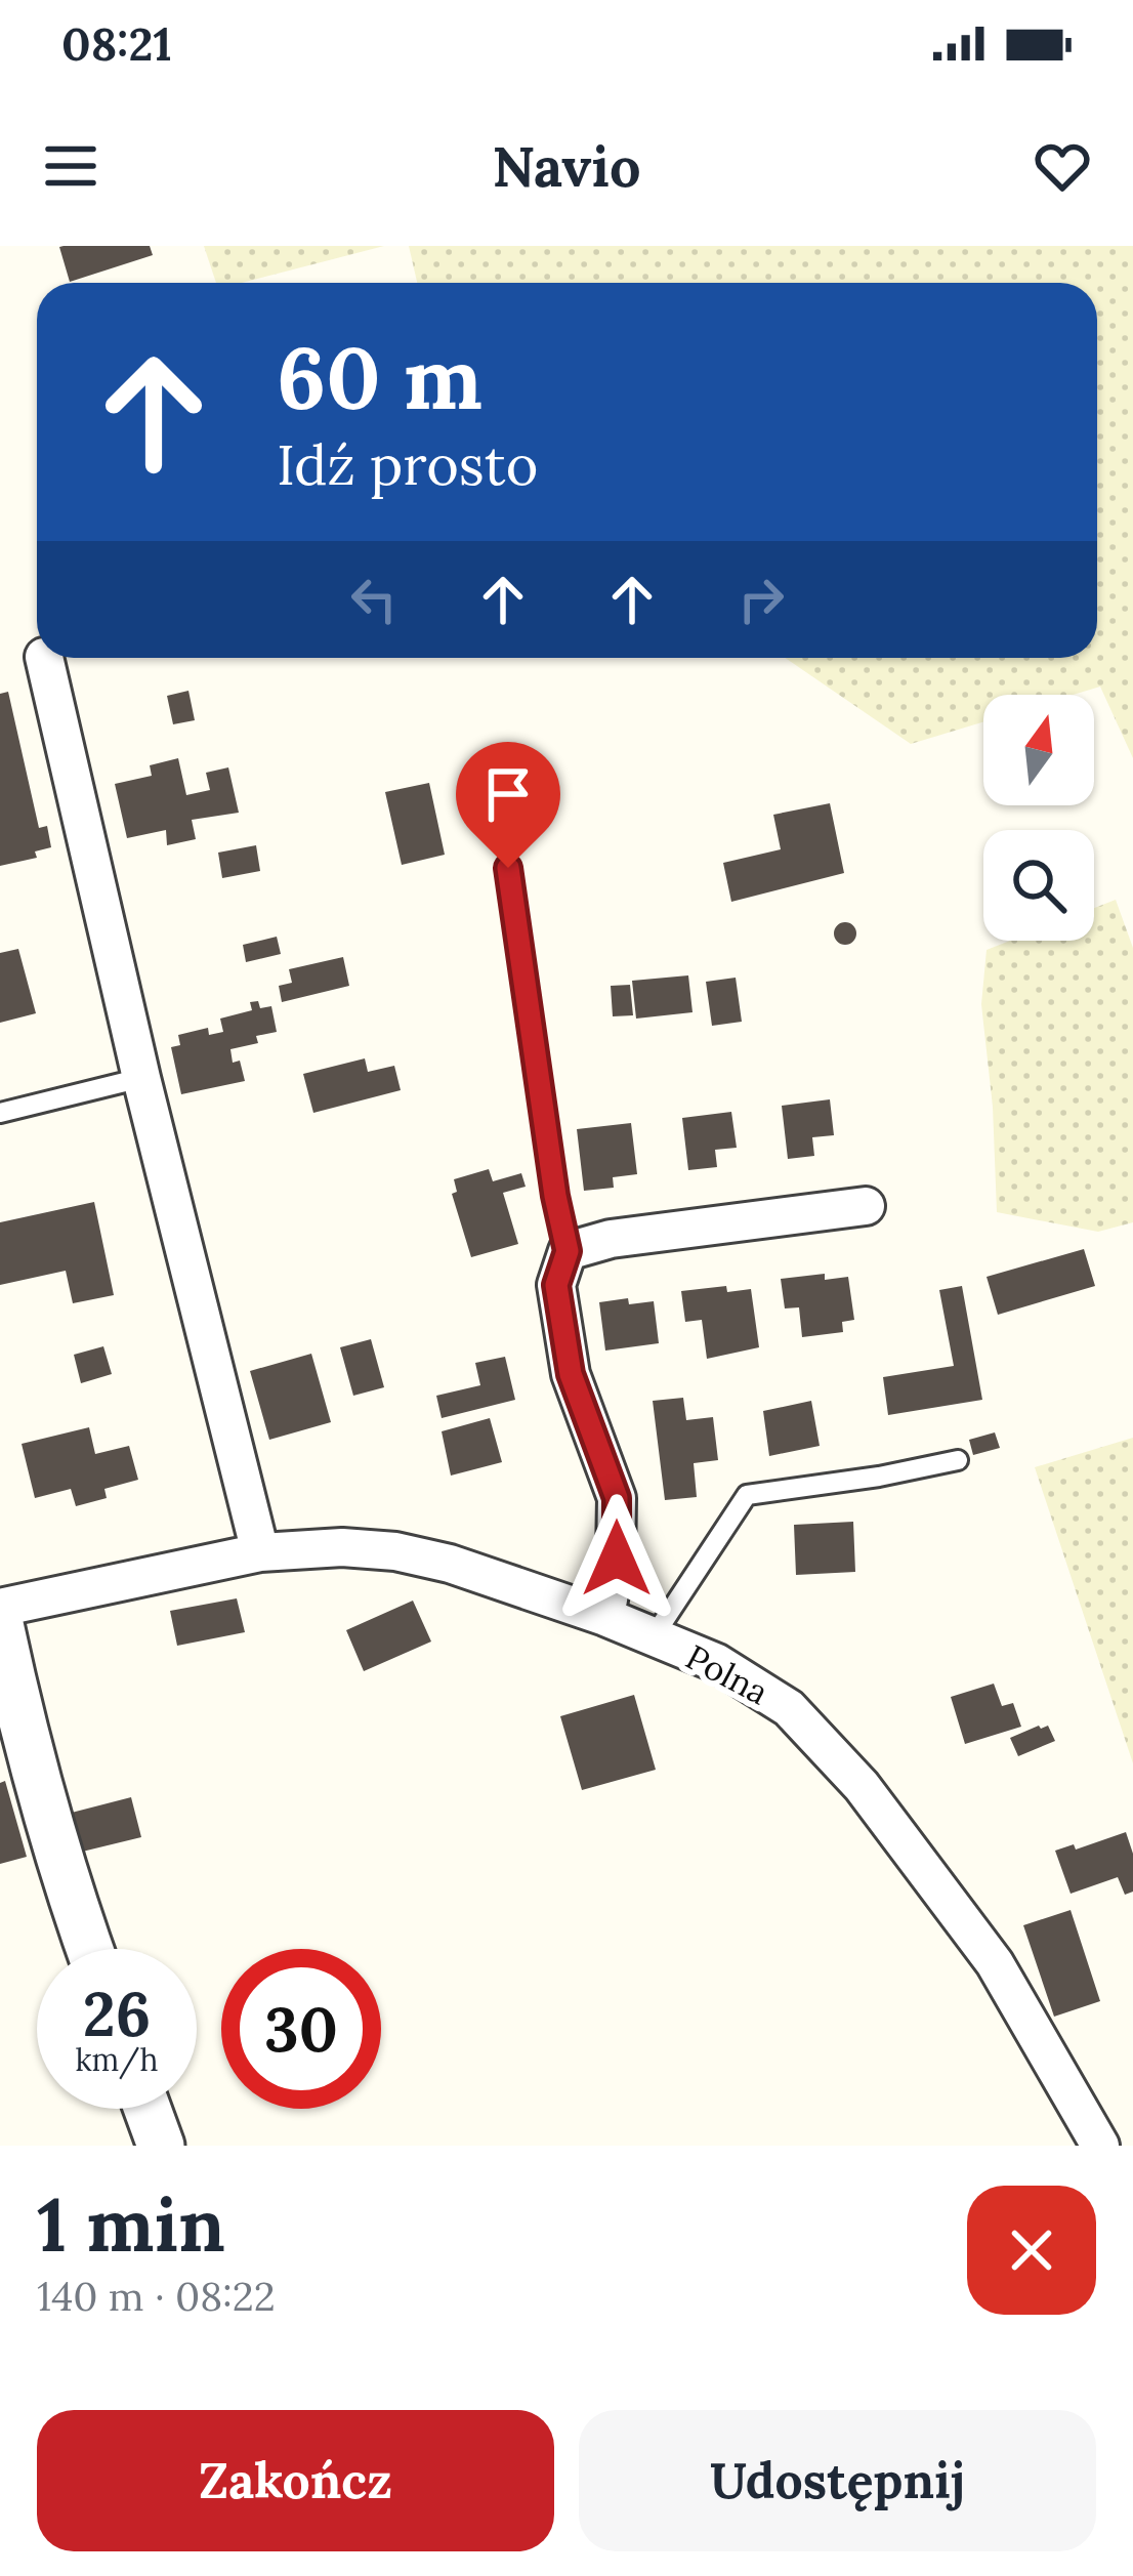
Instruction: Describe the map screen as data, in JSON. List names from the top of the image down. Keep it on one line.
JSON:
{"streets":{"street":["Polna"]},"north":"top","page":{"status":"08:21","header":"Navio","turn":["60 m","Idź prosto"],"speed":"26 km/h","limit":"30","heading":["1 min","140 m · 08:22"],"buttons":["Zakończ","Udostępnij"]}}
